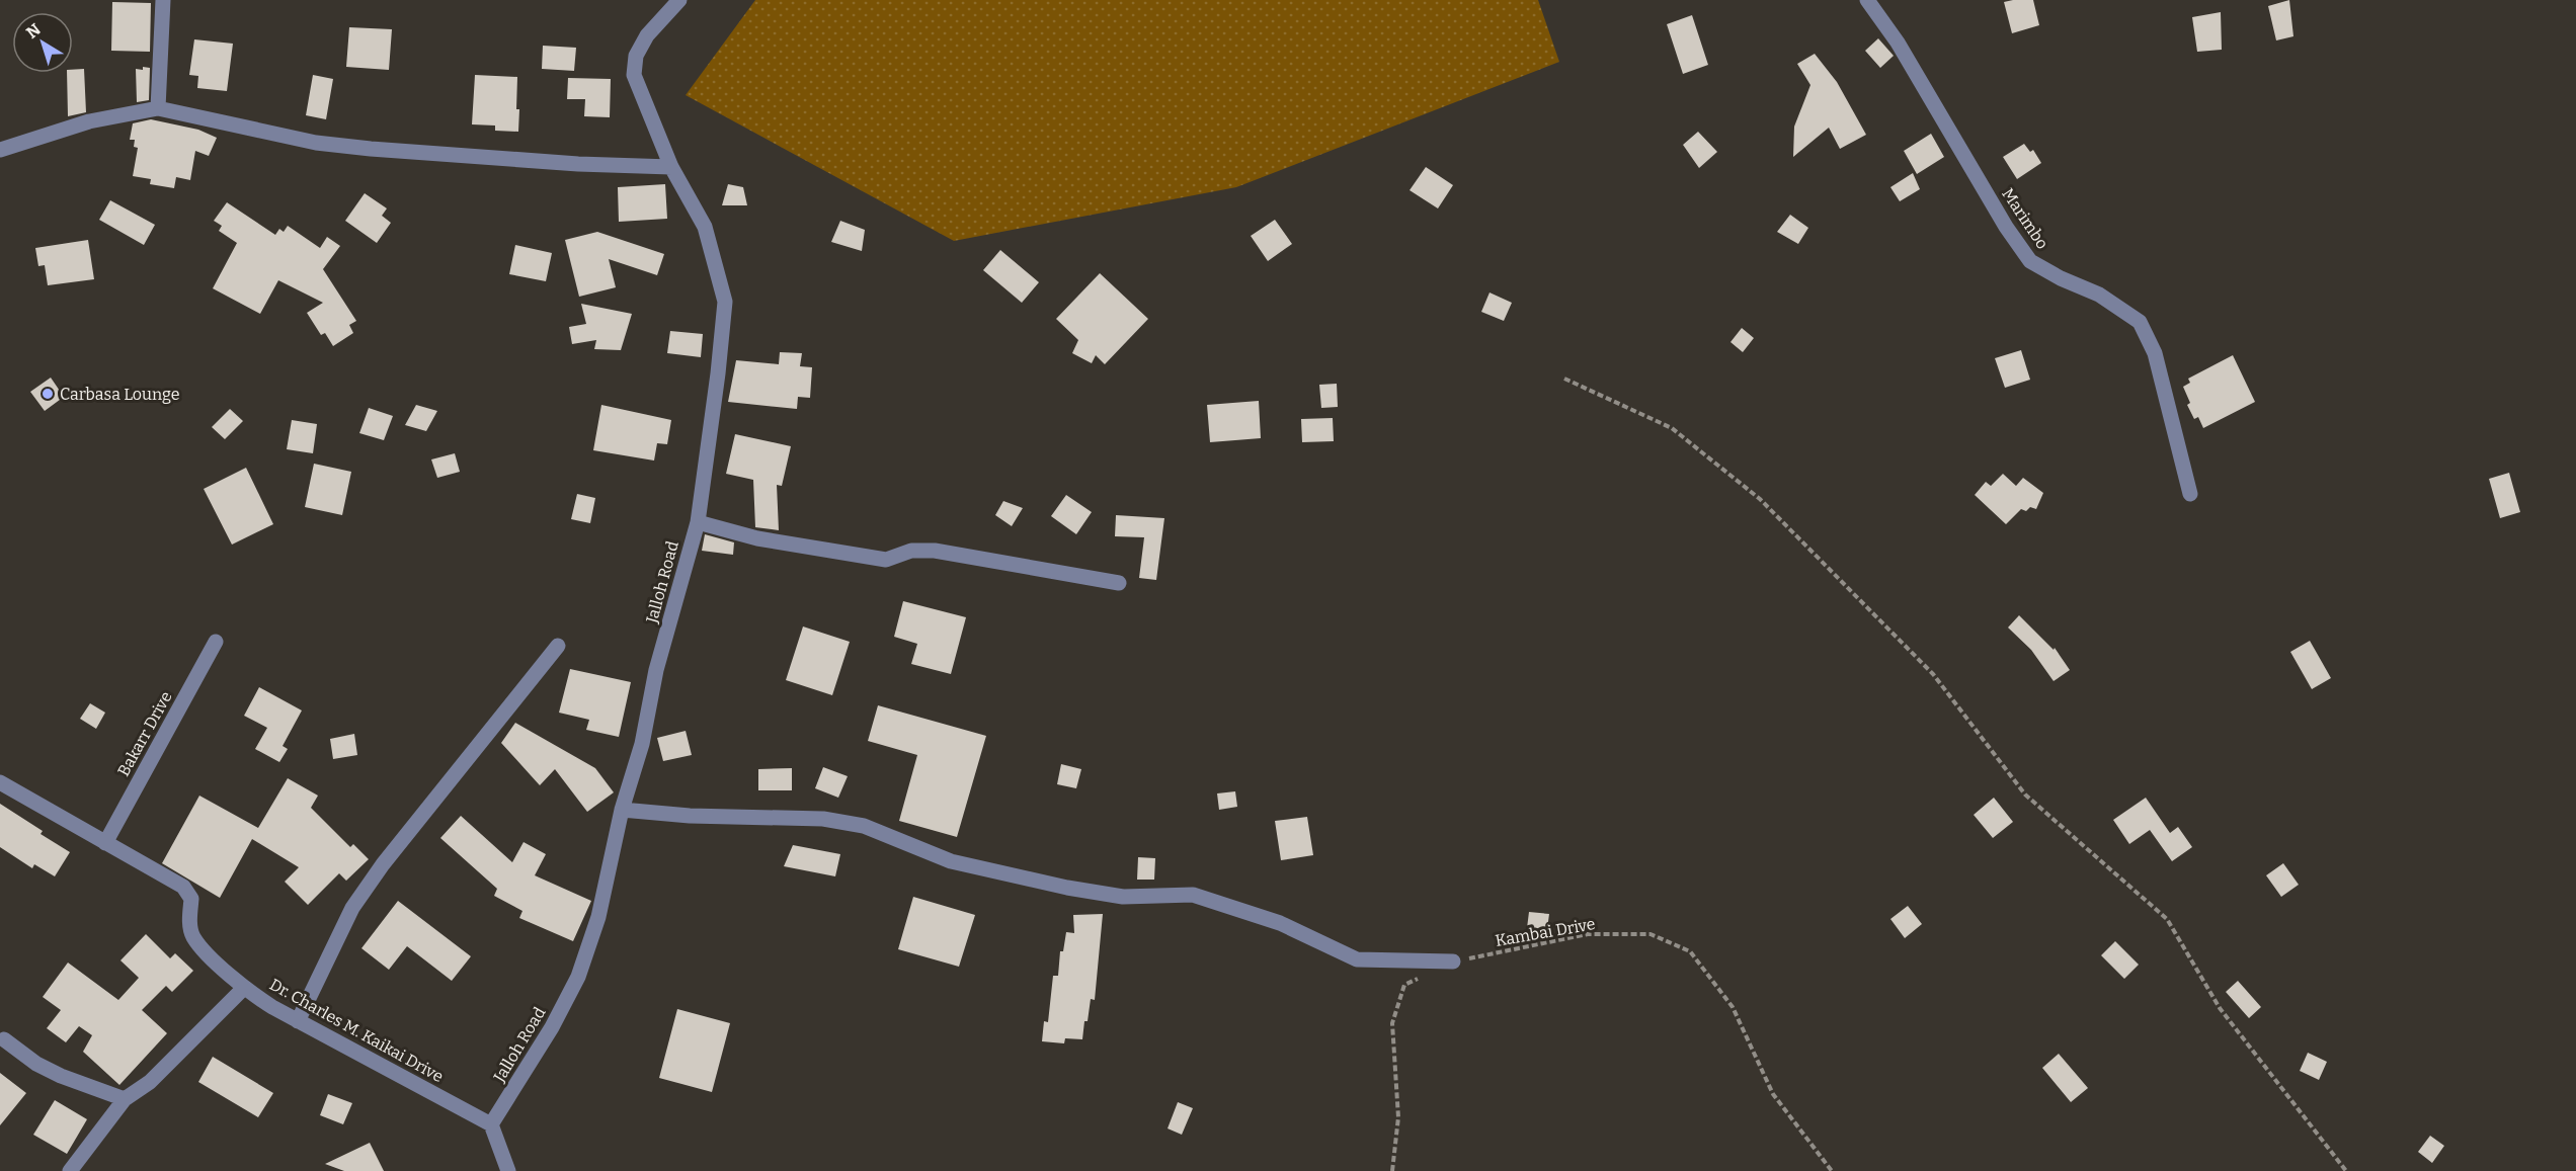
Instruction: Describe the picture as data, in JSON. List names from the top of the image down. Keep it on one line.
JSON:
{"streets":{"street":["Marimbo","Jalloh Road","Bakarr Drive","Dr. Charles M. Kaikai Drive"],"path":["Kambai Drive"]},"crossings":[["Jalloh Road","Dr. Charles M. Kaikai Drive"],["Bakarr Drive","Dr. Charles M. Kaikai Drive"]],"places":["Carbasa Lounge"],"north":"top left"}
